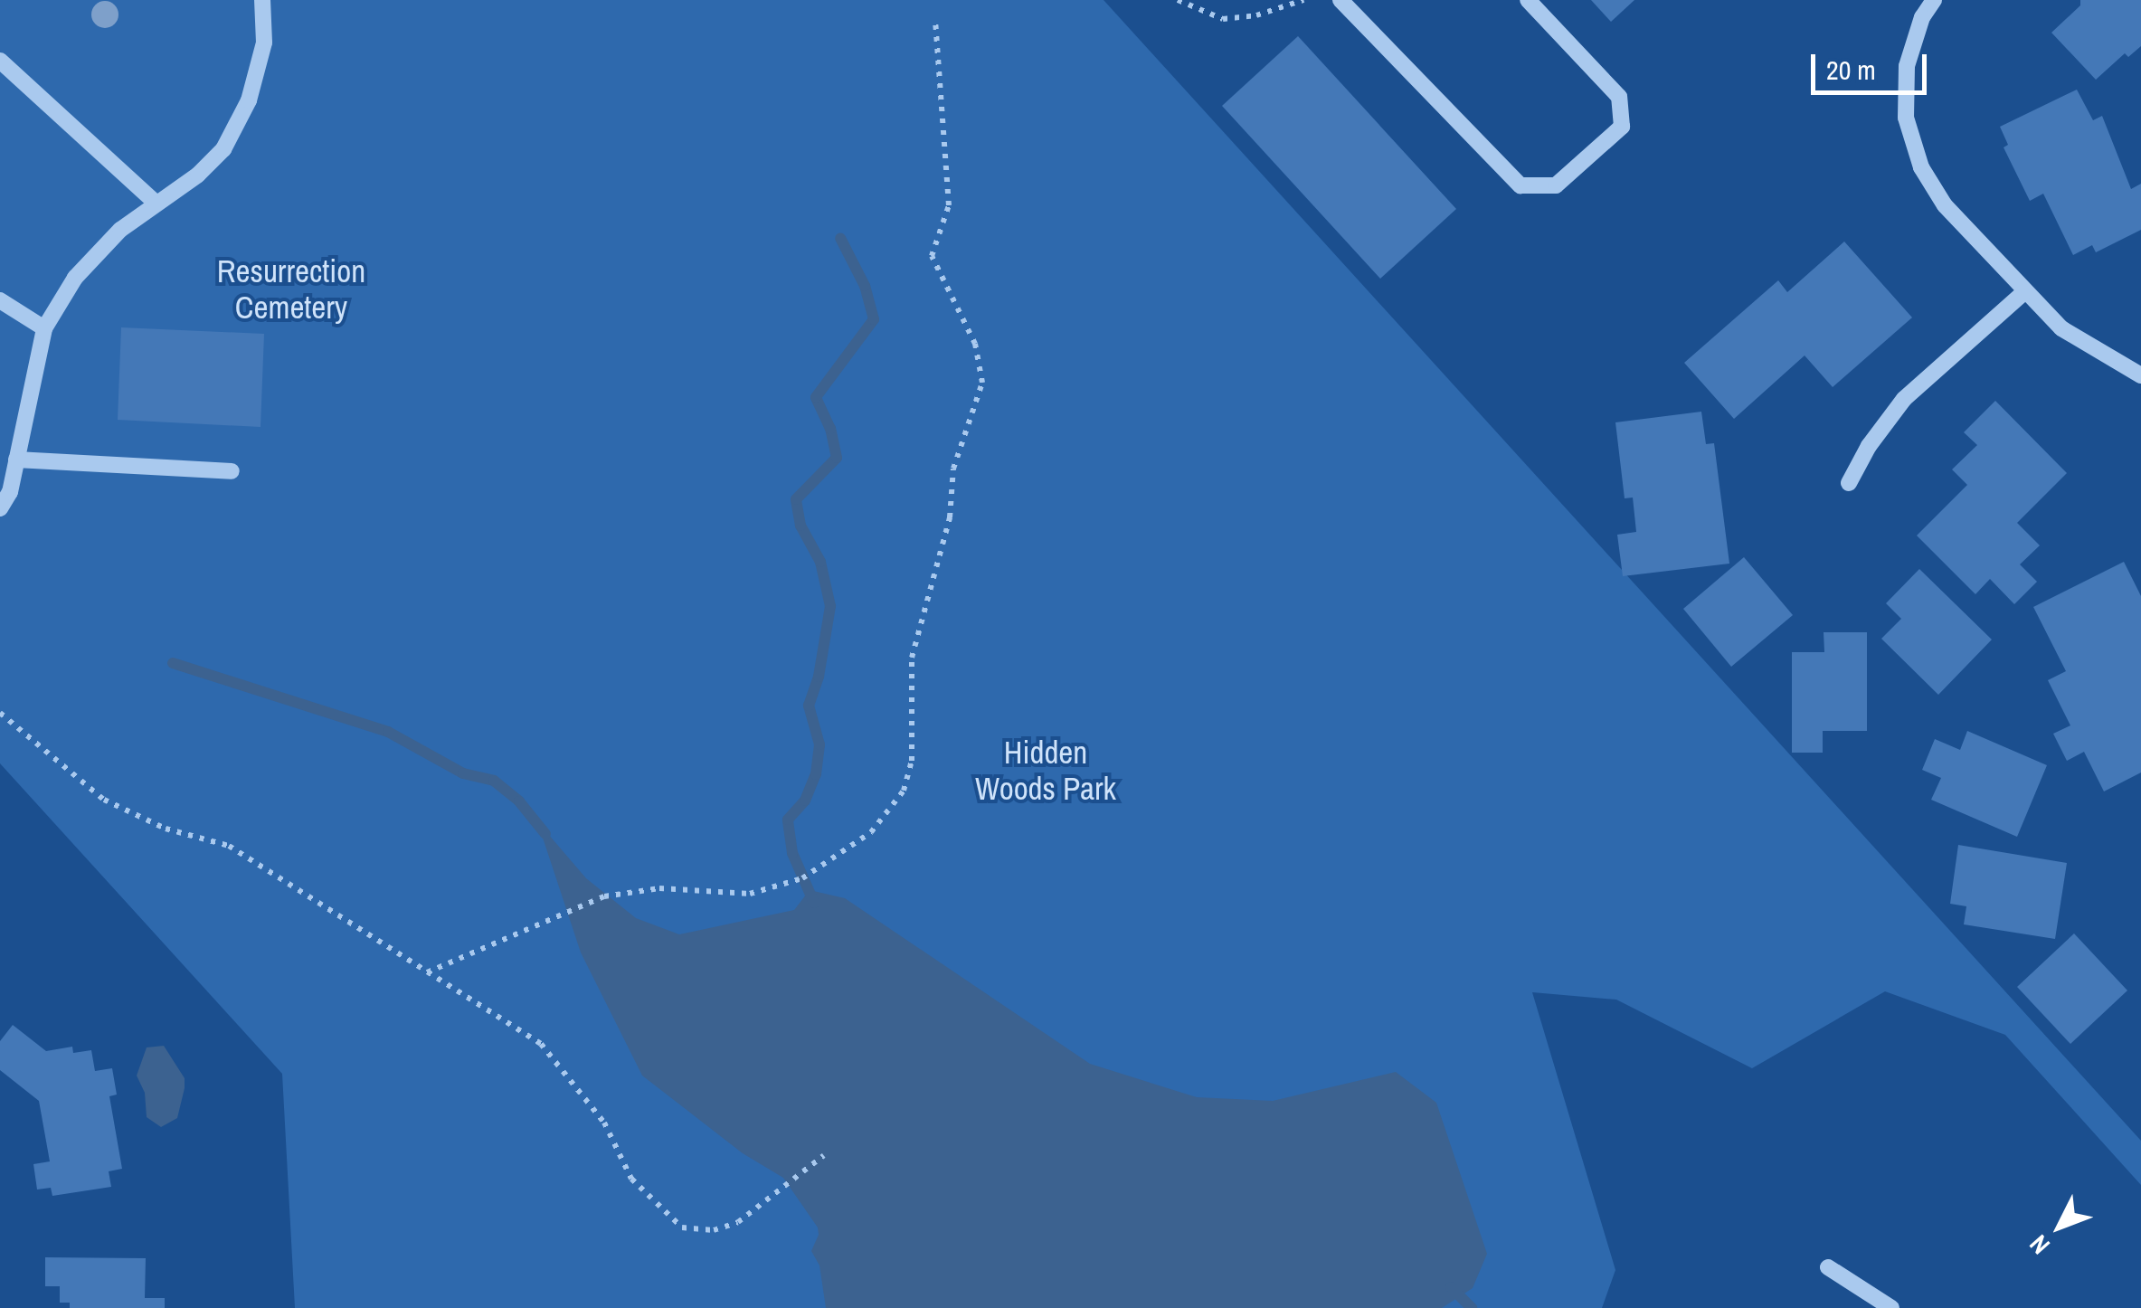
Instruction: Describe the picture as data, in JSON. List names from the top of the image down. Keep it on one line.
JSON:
{"parks":["Resurrection Cemetery","Hidden Woods Park"],"scale_bar":"20 m","north":"bottom left"}
